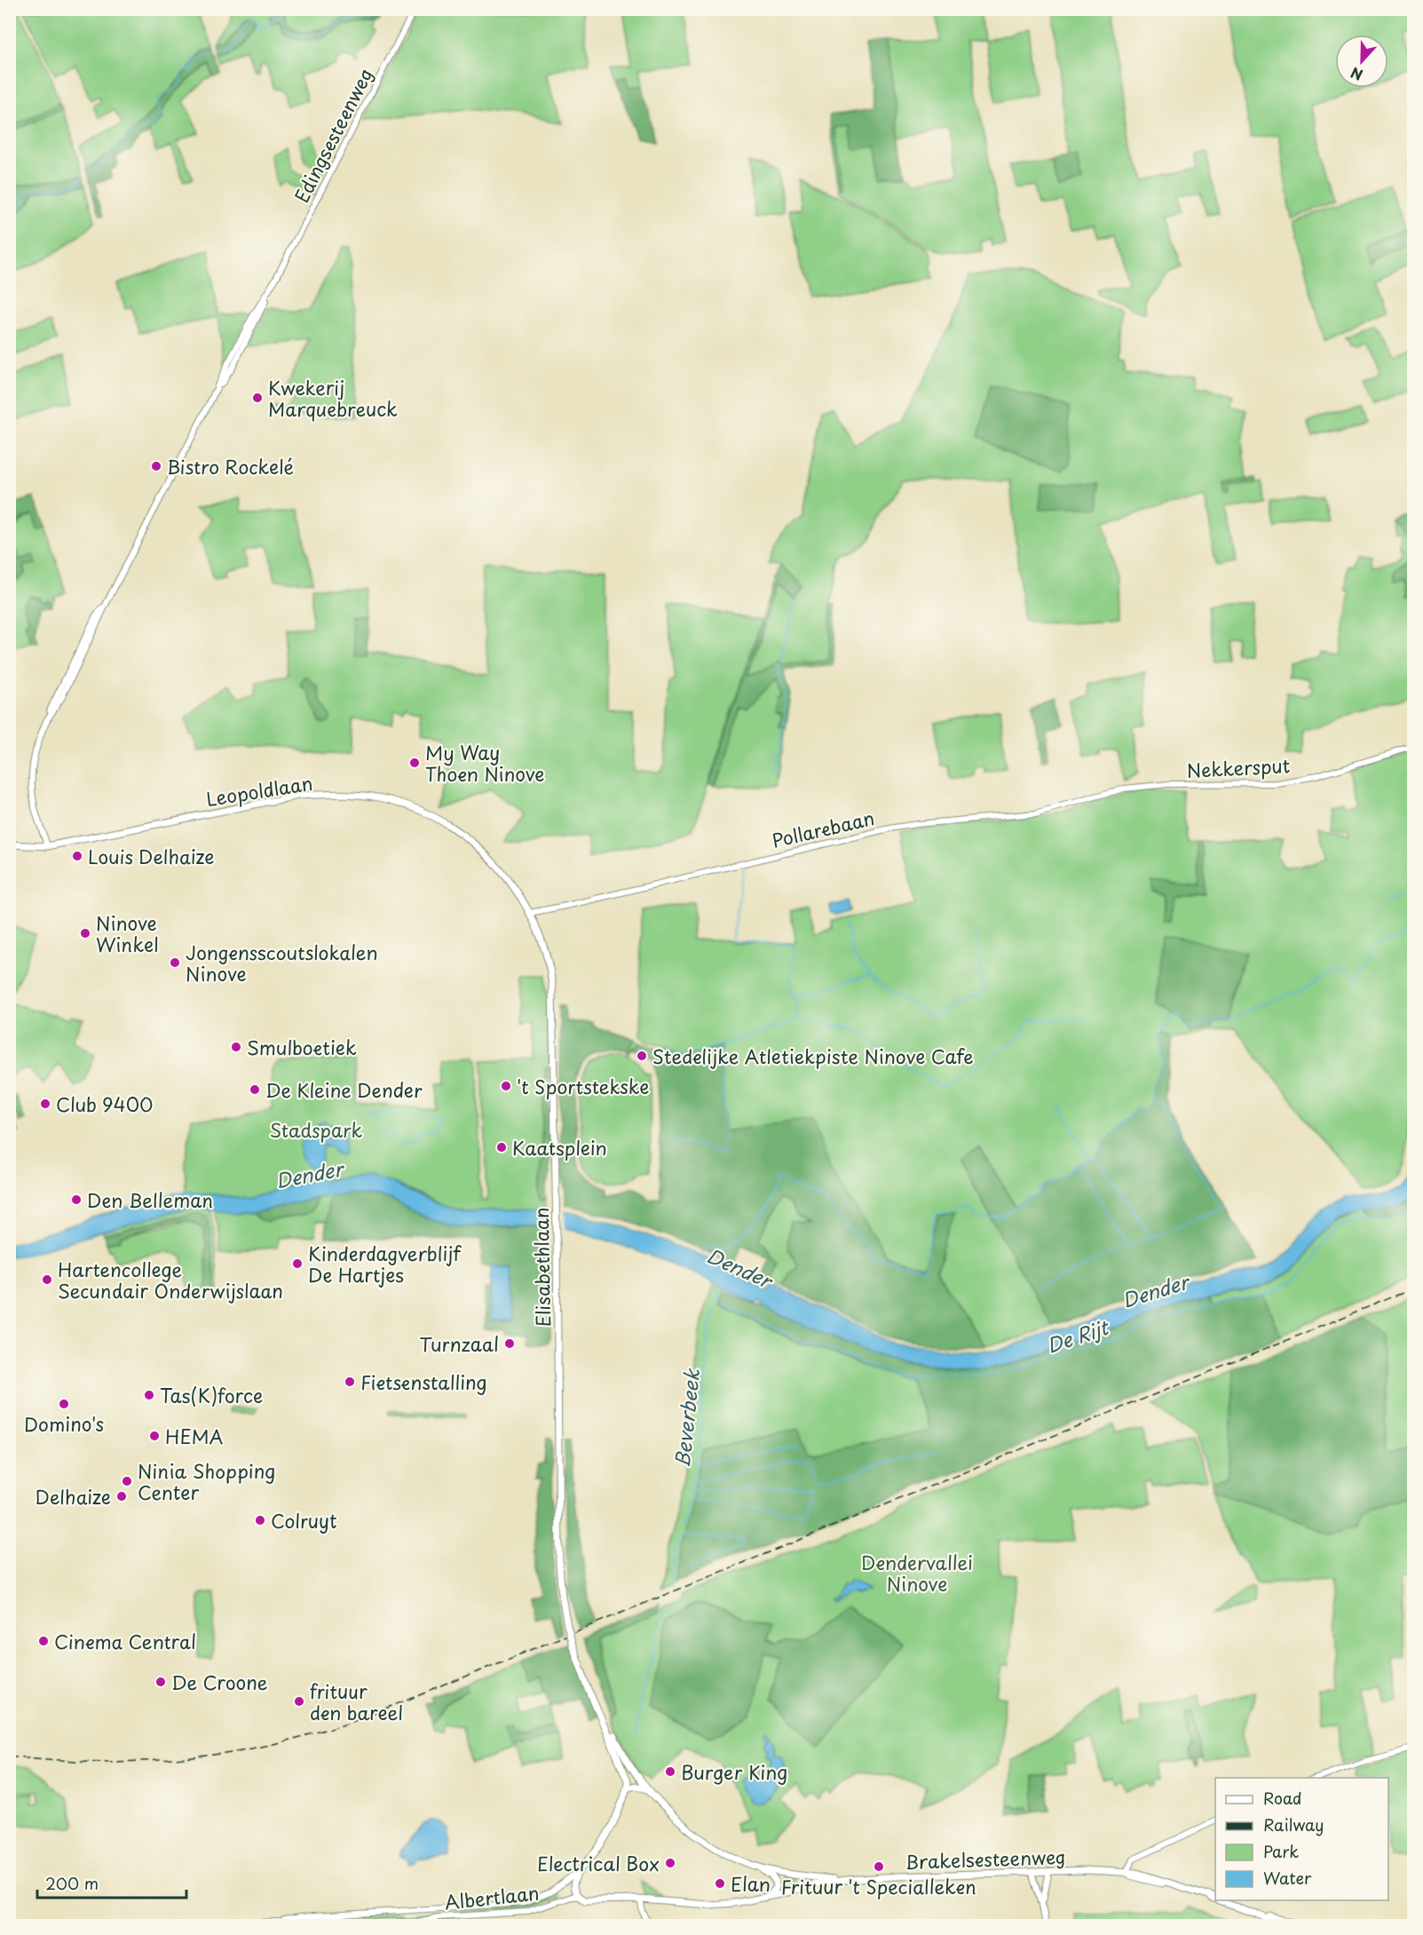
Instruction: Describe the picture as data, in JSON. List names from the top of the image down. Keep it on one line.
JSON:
{"streets":{"main road":["Edingsesteenweg","Nekkersput","Leopoldlaan","Pollarebaan","Elisabethlaan","Brakelsesteenweg","Albertlaan"]},"crossings":[["Edingsesteenweg","Leopoldlaan"],["Nekkersput","Pollarebaan"],["Leopoldlaan","Pollarebaan"],["Leopoldlaan","Elisabethlaan"],["Pollarebaan","Elisabethlaan"],["Brakelsesteenweg","Albertlaan"]],"water":["Dender","De Rijt","Beverbeek"],"parks":["Stadspark","Dendervallei Ninove"],"places":["Kwekerij Marquebreuck","Bistro Rockelé","My Way Thoen Ninove","Louis Delhaize","Ninove Winkel","Jongensscoutslokalen Ninove","Smulboetiek","Stedelijke Atletiekpiste Ninove Cafe","'t Sportstekske","De Kleine Dender","Club 9400","Kaatsplein","Den Belleman","Kinderdagverblijf De Hartjes","Hartencollege Secundair Onderwijslaan","Turnzaal","Fietsenstalling","Tas(K)force","Domino's","HEMA","Ninia Shopping Center","Delhaize","Colruyt","Cinema Central","De Croone","frituur den bareel","Burger King","Electrical Box","Frituur 't Specialleken","Elan"],"legend":["Road","Railway","Park","Water"],"scale_bar":"200 m","north":"bottom"}
